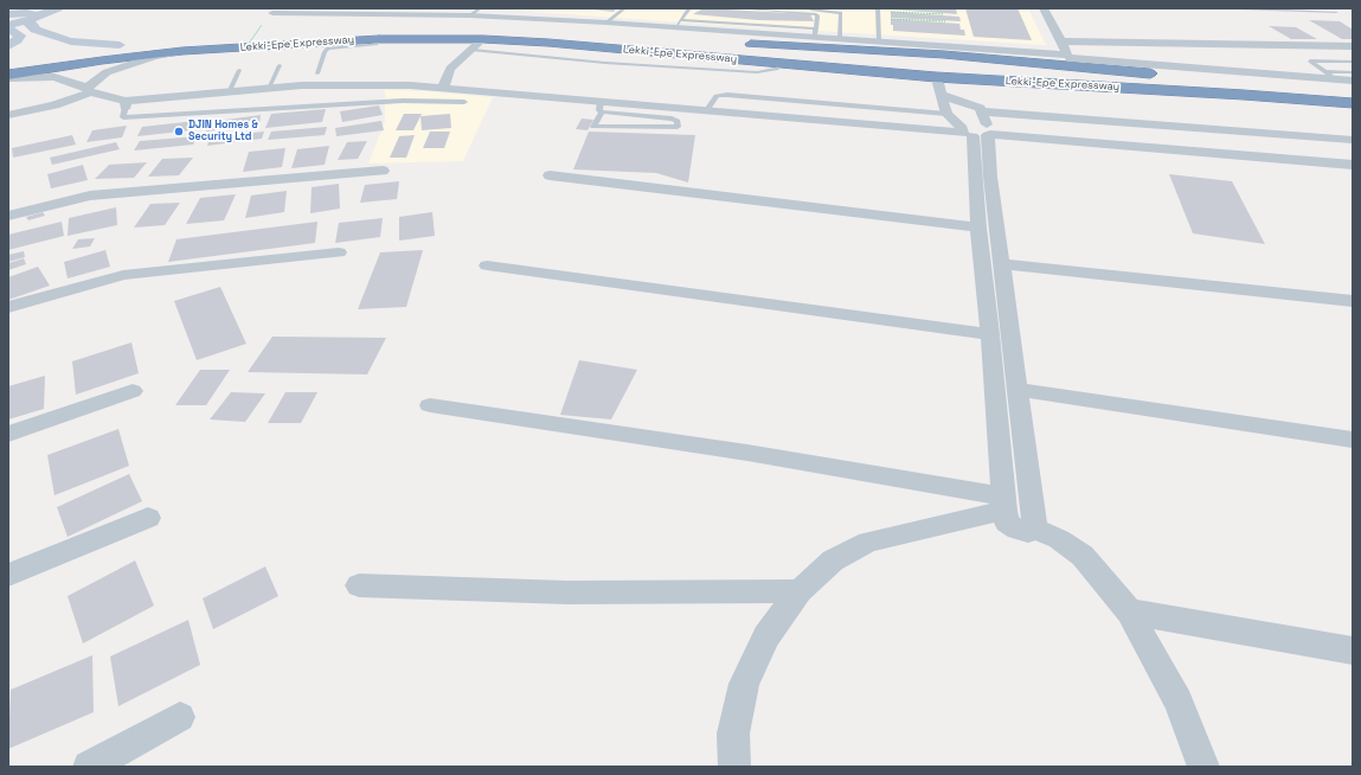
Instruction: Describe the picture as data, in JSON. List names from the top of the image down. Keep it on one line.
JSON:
{"streets":{"highway":["Lekki-Epe Expressway"]},"places":["DJIN Homes & Security Ltd"]}
